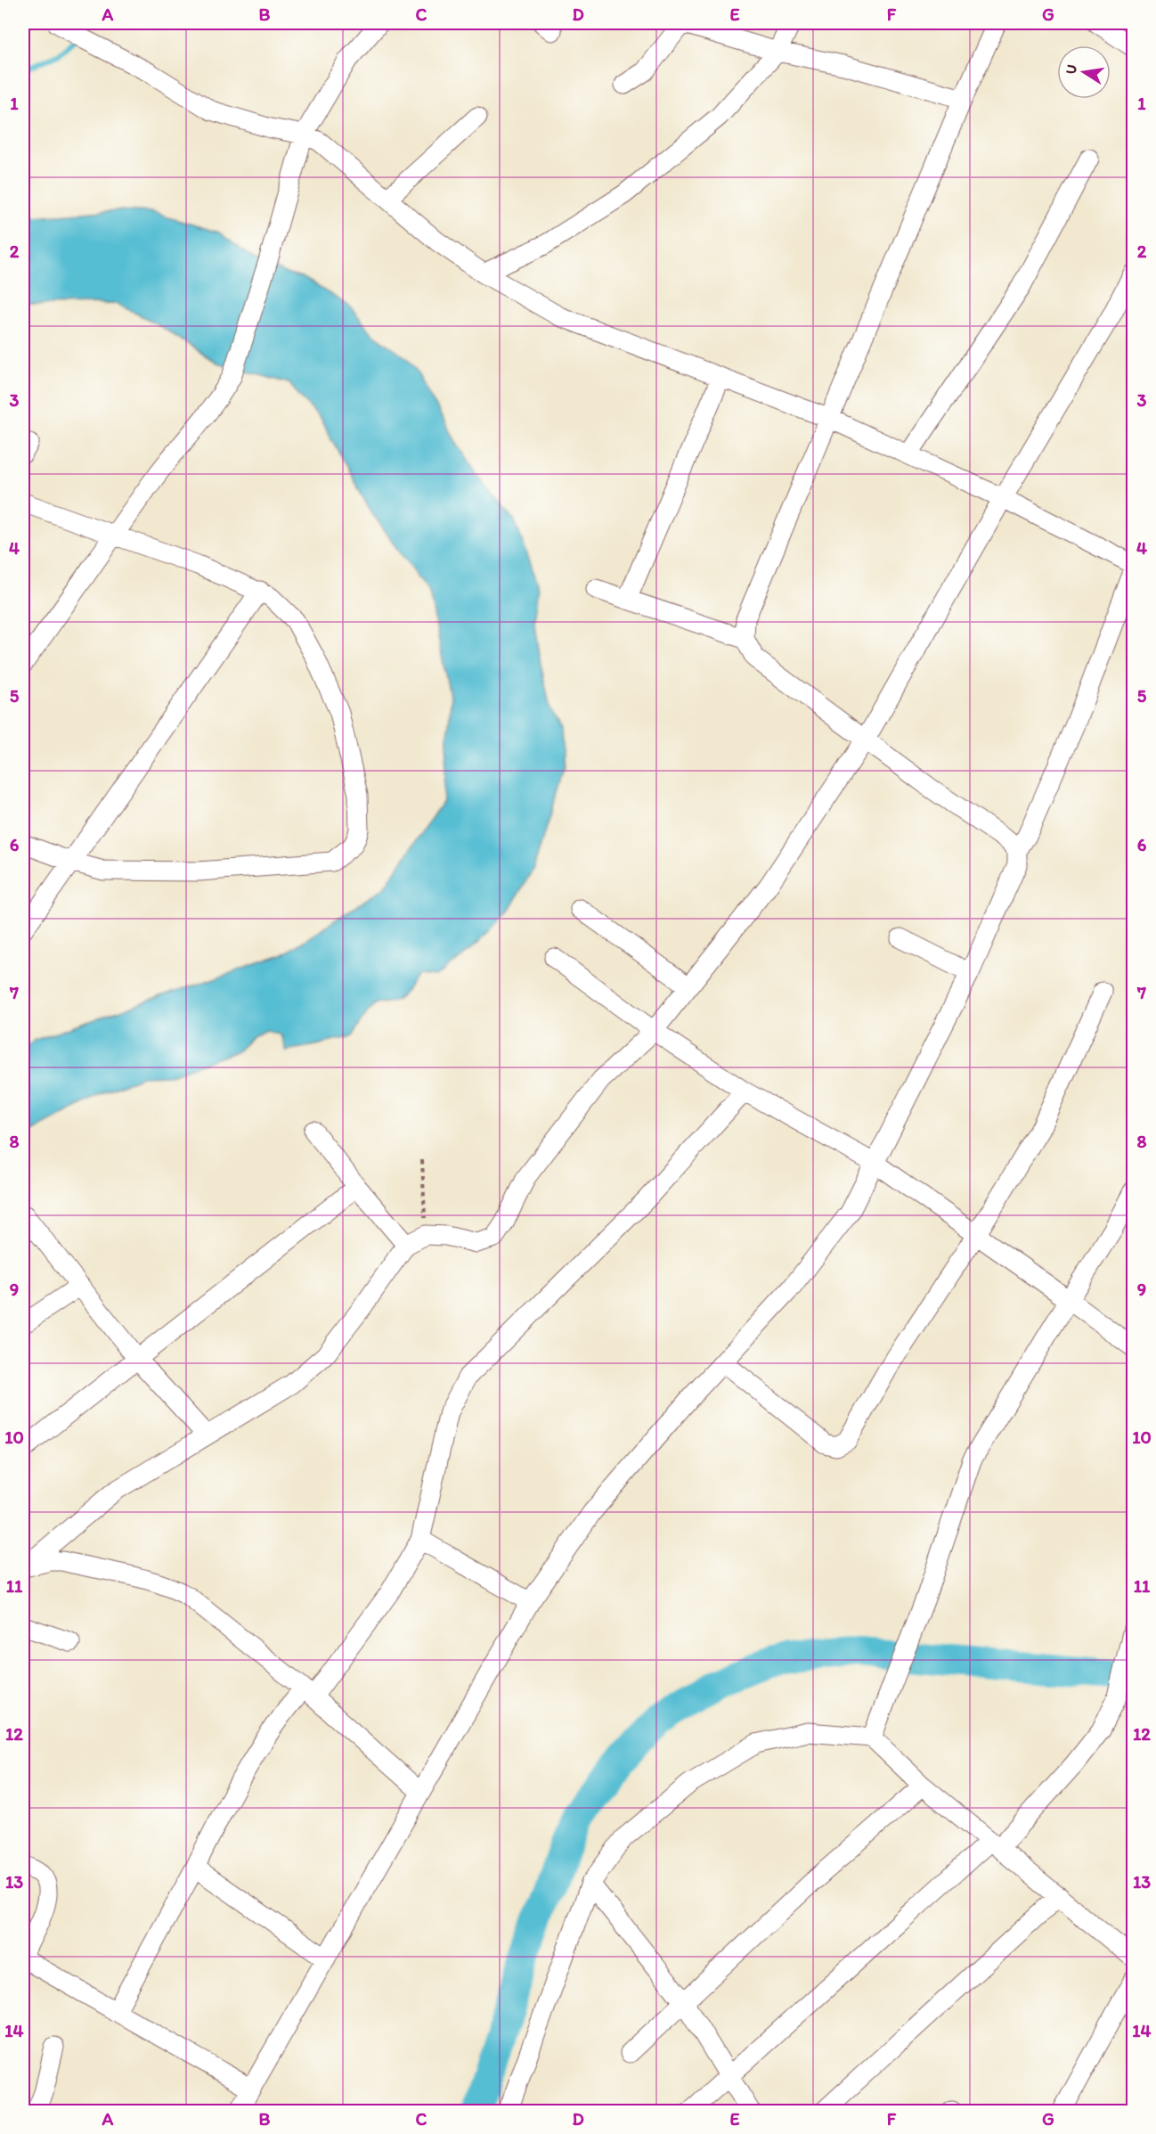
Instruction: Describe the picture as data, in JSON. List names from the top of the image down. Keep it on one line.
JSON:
{"north":"left","grid":{"columns":["A","B","C","D","E","F","G"],"rows":["1","2","3","4","5","6","7","8","9","10","11","12","13","14"]}}
